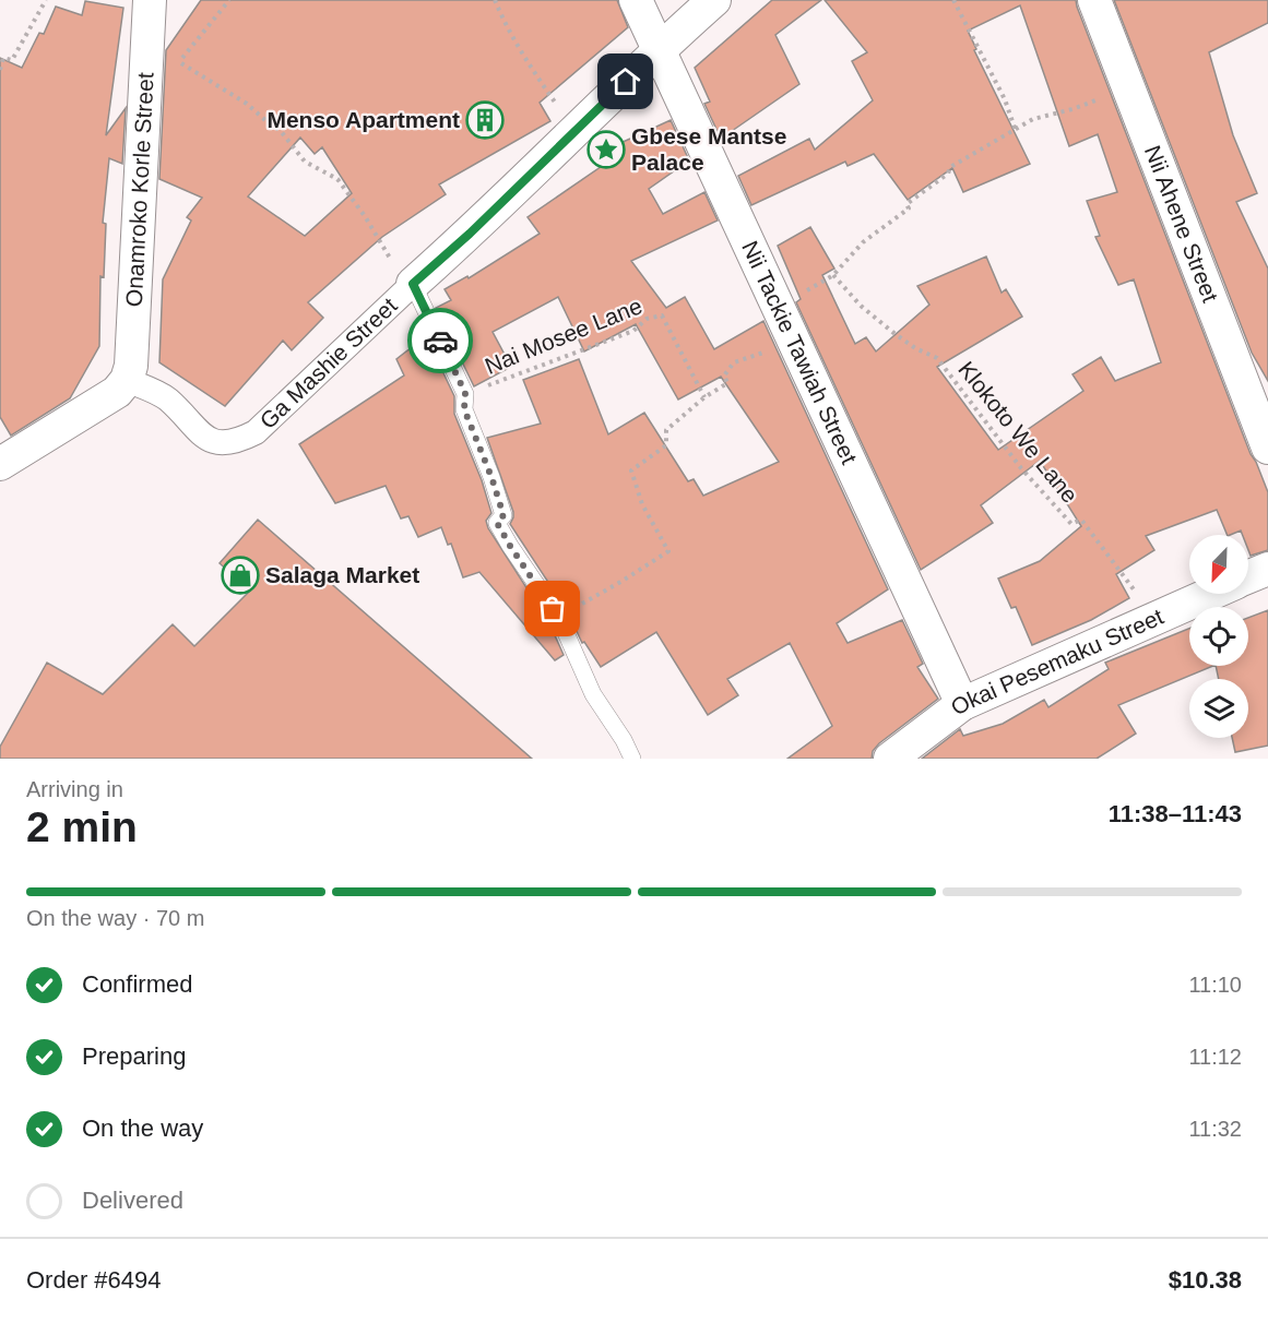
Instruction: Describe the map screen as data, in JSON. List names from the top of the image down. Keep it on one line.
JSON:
{"streets":{"street":["Onamroko Korle Street","Nii Ahene Street","Nii Tackie Tawiah Street","Ga Mashie Street","Okai Pesemaku Street"],"path":["Nai Mosee Lane","Klokoto We Lane"]},"crossings":[["Onamroko Korle Street","Ga Mashie Street"],["Nii Tackie Tawiah Street","Ga Mashie Street"],["Nii Tackie Tawiah Street","Okai Pesemaku Street"],["Klokoto We Lane","Okai Pesemaku Street"]],"places":{"building":["Menso Apartment"],"place":["Gbese Mantse Palace"],"shop":["Salaga Market"]},"north":"bottom left","page":{"heading":["2 min","Arriving in","11:38–11:43"],"panel":["Order #6494","$10.38"],"bar":"On the way · 70 m","list":[["Confirmed","11:10"],["Preparing","11:12"],["On the way","11:32"],"Delivered"]}}
